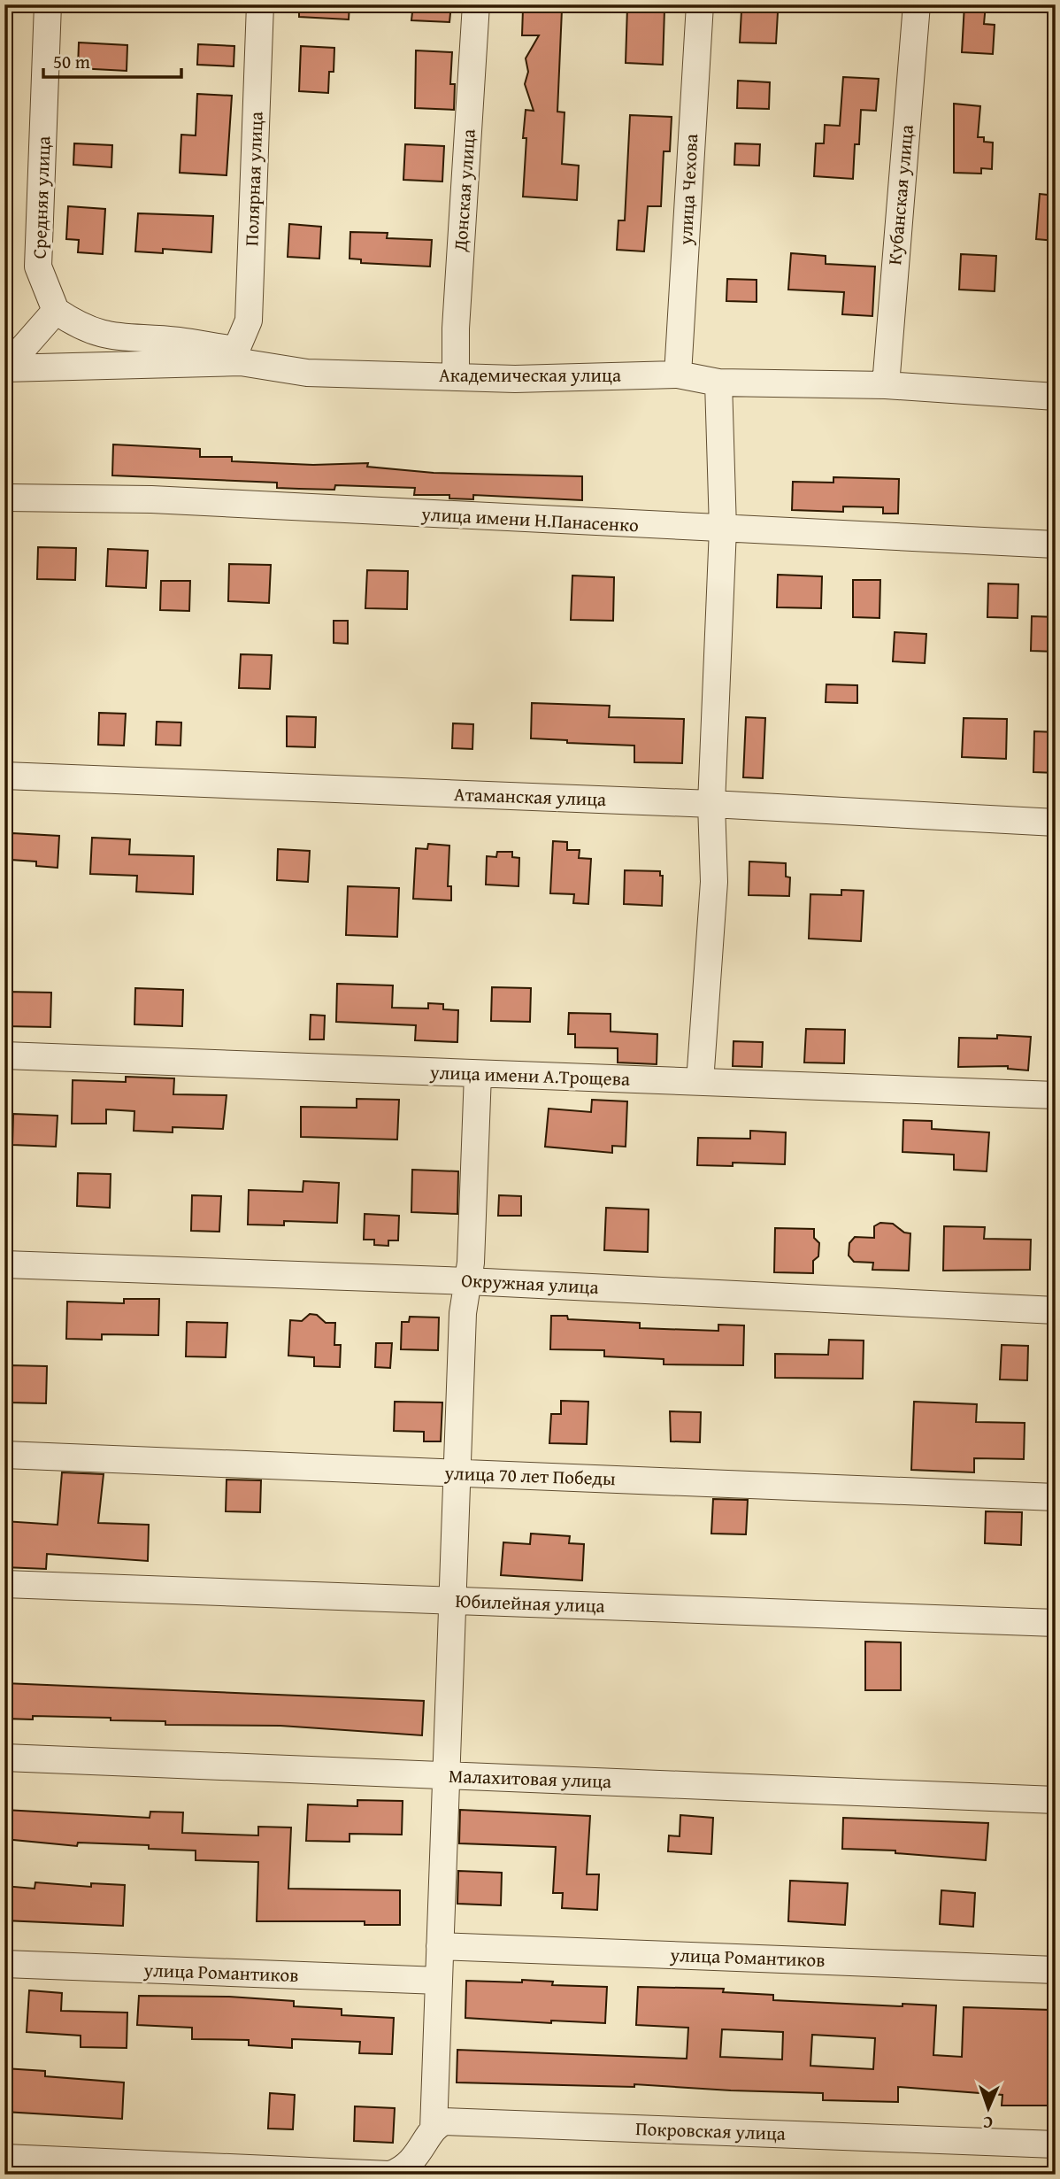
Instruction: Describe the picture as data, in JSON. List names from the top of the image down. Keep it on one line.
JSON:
{"streets":{"street":["Полярная улица","улица Чехова","Донская улица","Кубанская улица","Средняя улица","Академическая улица","улица имени Н.Панасенко","Атаманская улица","улица имени А.Трощева","Окружная улица","улица 70 лет Победы","Юбилейная улица","Малахитовая улица","улица Романтиков","Покровская улица"]},"crossings":[["Полярная улица","Академическая улица"],["улица Чехова","Академическая улица"],["Донская улица","Академическая улица"],["Кубанская улица","Академическая улица"],["Средняя улица","Академическая улица"]],"scale_bar":"50 m","north":"bottom"}
